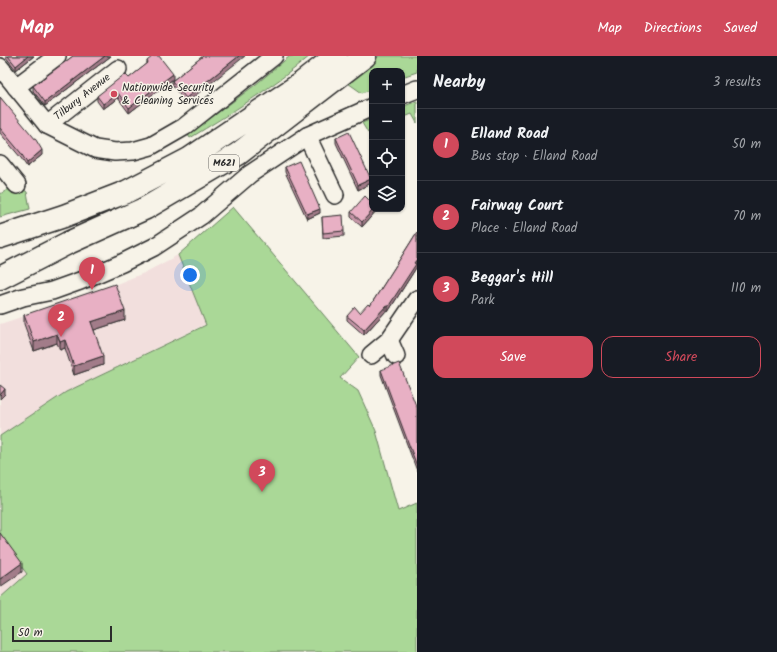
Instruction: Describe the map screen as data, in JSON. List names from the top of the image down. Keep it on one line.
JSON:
{"streets":{"highway":["M621"],"street":["Tilbury Avenue"]},"places":["Nationwide Security & Cleaning Services"],"scale_bar":"50 m","page":{"header":"Map","nav":["Map","Directions","Saved"],"heading":["Nearby","3 results"],"map_buttons":["+","−"],"list":[{"mark":"1","name":"Elland Road","note":"Bus stop · Elland Road","value":"50 m"},{"mark":"2","name":"Fairway Court","note":"Place · Elland Road","value":"70 m"},{"mark":"3","name":"Beggar's Hill","note":"Park","value":"110 m"}],"pins":["1","2","3"],"buttons":["Save","Share"],"scale":"50 m"}}
